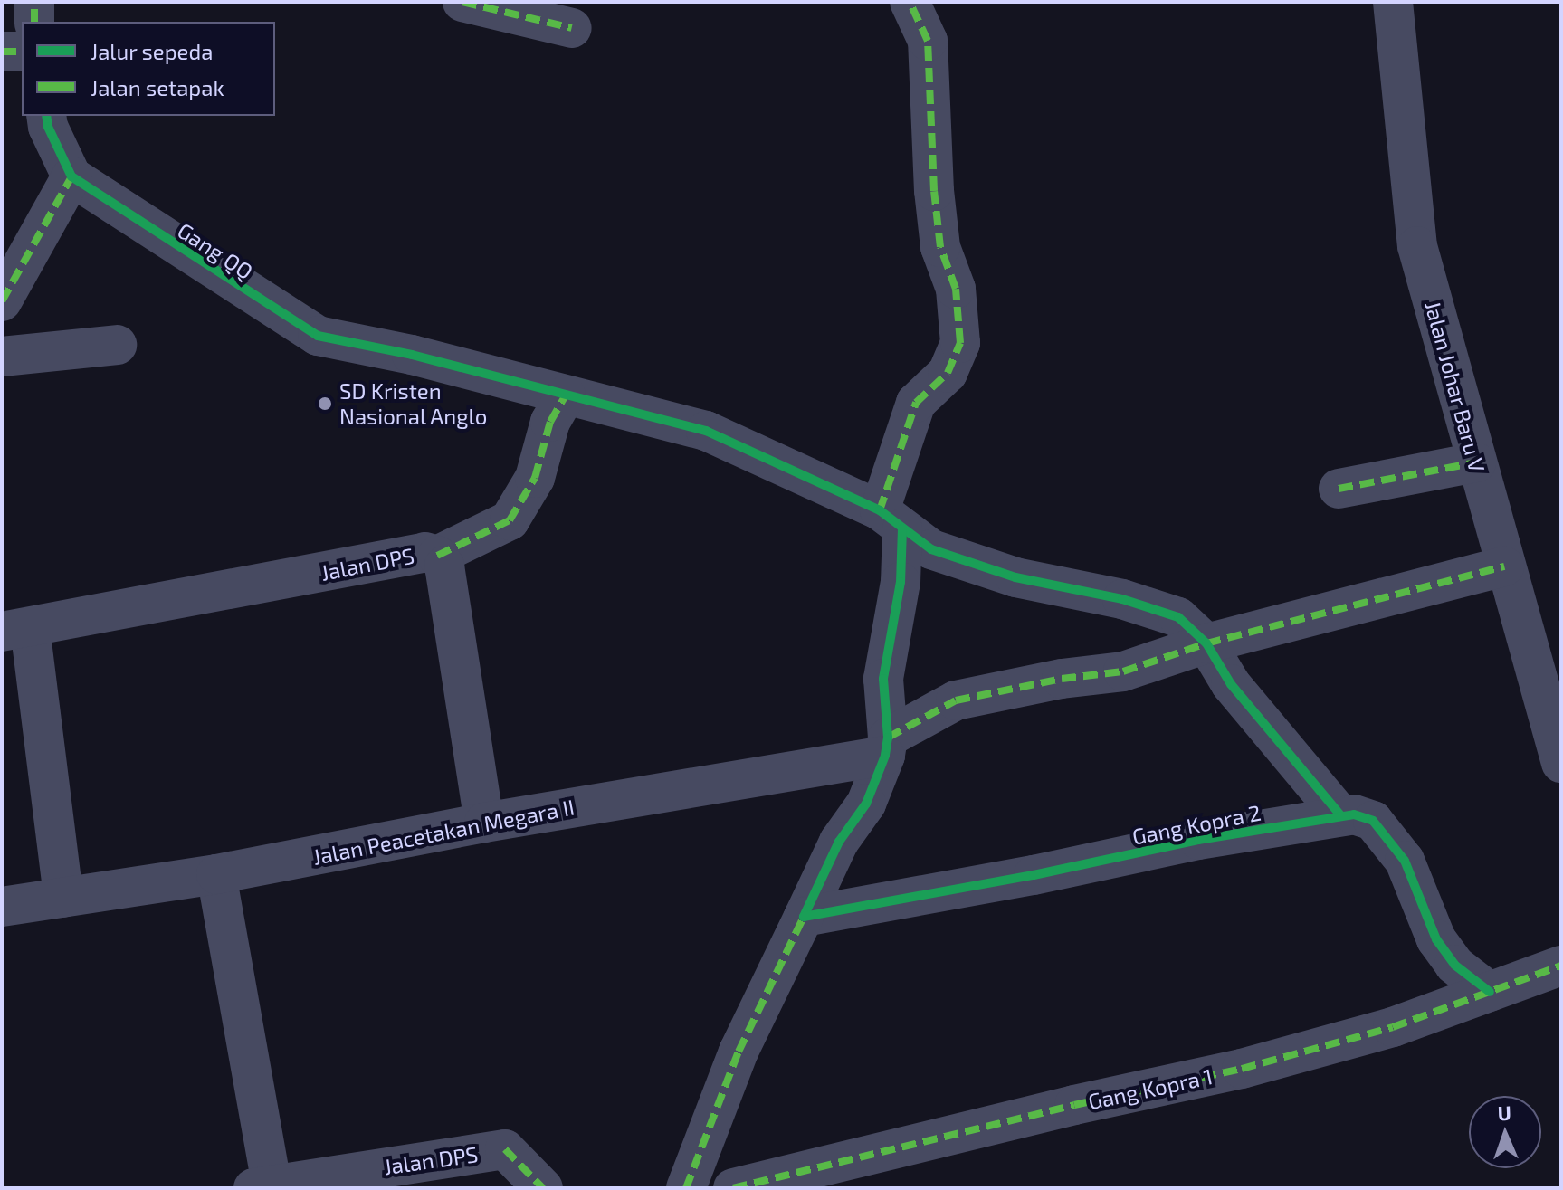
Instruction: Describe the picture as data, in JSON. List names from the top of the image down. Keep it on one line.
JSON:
{"streets":{"street":["Gang QQ","Jalan Johar Baru V","Jalan DPS","Gang Kopra 2","Jalan Peacetakan Megara II","Gang Kopra 1"]},"crossings":[["Gang QQ","Gang Kopra 2"],["Gang QQ","Jalan Peacetakan Megara II"],["Jalan Johar Baru V","Jalan Peacetakan Megara II"],["Jalan DPS","Jalan Peacetakan Megara II"],["Gang Kopra 2","Gang Kopra 1"]],"places":["SD Kristen Nasional Anglo"],"legend":["Jalur sepeda","Jalan setapak"],"north":"top"}
